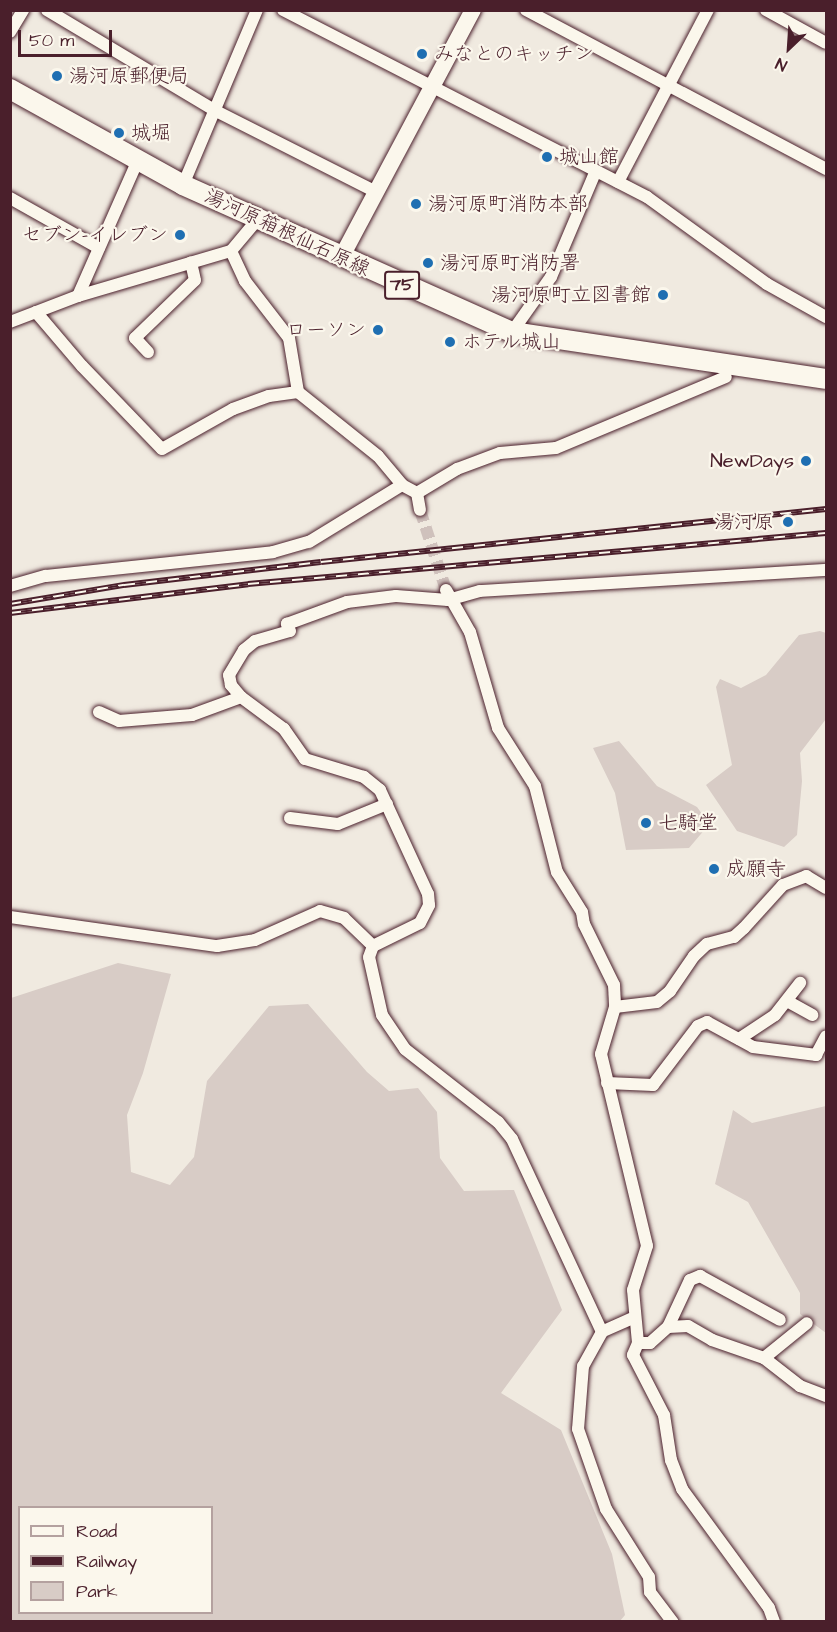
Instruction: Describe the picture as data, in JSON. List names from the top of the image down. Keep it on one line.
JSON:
{"streets":{"main road":["湯河原箱根仙石原線","75"]},"places":["みなとのキッチン","湯河原郵便局","城堀","城山館","湯河原町消防本部","セブン-イレブン","湯河原町消防署","湯河原町立図書館","ローソン","ホテル城山","NewDays","湯河原","七騎堂","成願寺"],"legend":["Road","Railway","Park"],"scale_bar":"50 m","north":"bottom left"}
